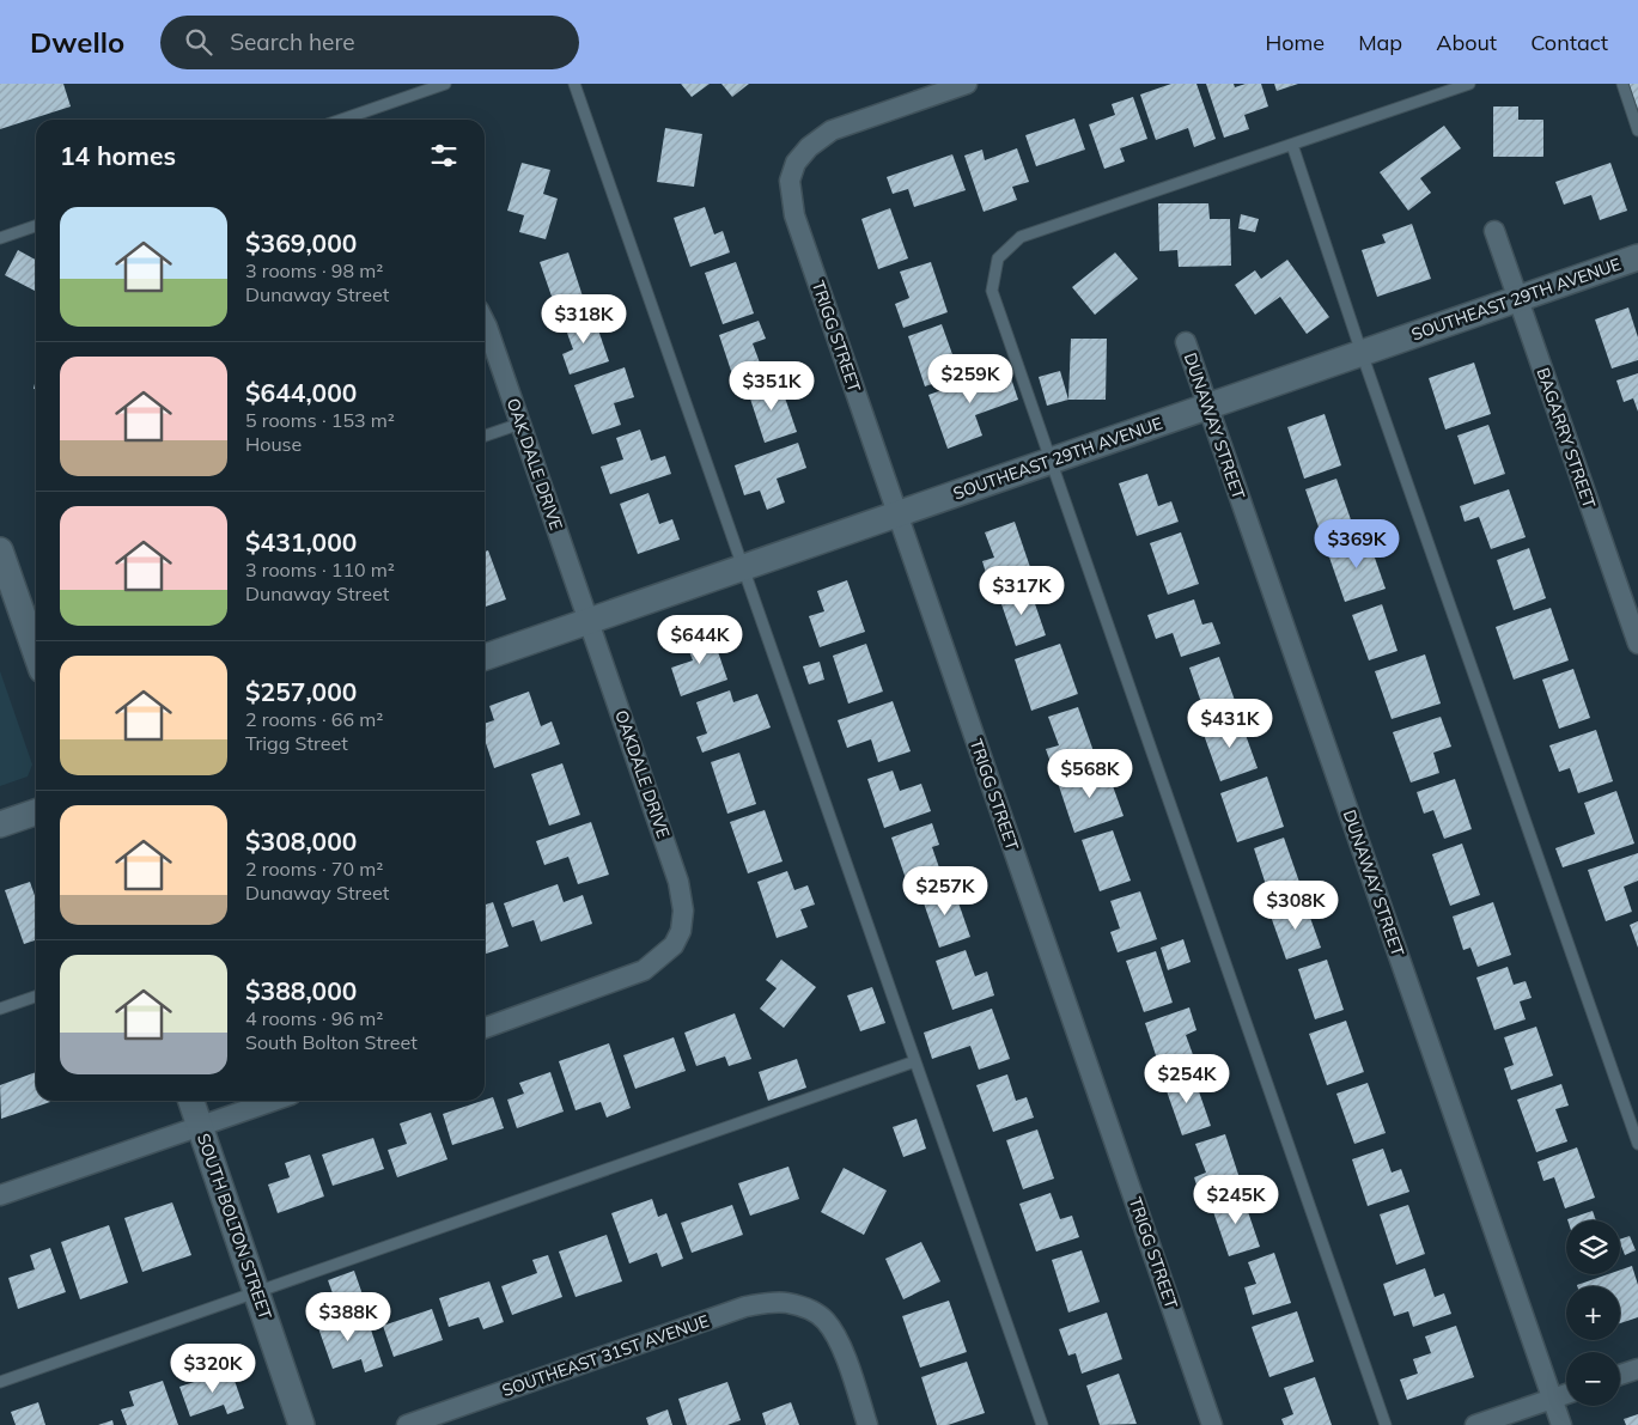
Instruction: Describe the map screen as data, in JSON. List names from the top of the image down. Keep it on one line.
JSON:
{"streets":{"street":["SOUTHEAST 29TH AVENUE","TRIGG STREET","DUNAWAY STREET","BAGARRY STREET","OAK DALE DRIVE","OAKDALE DRIVE","SOUTH BOLTON STREET","SOUTHEAST 31ST AVENUE"]},"crossings":[["SOUTHEAST 29TH AVENUE","TRIGG STREET"],["SOUTHEAST 29TH AVENUE","DUNAWAY STREET"],["SOUTHEAST 29TH AVENUE","BAGARRY STREET"],["SOUTHEAST 29TH AVENUE","OAK DALE DRIVE"],["SOUTHEAST 29TH AVENUE","OAKDALE DRIVE"],["OAK DALE DRIVE","OAKDALE DRIVE"]],"page":{"header":"Dwello","search":"Search here","nav":["Home","Map","About","Contact"],"heading":"14 homes","list":[{"name":"$369,000","note":"3 rooms · 98 m² · Dunaway Street"},{"name":"$644,000","note":"5 rooms · 153 m² · House"},{"name":"$431,000","note":"3 rooms · 110 m² · Dunaway Street"},{"name":"$257,000","note":"2 rooms · 66 m² · Trigg Street"},{"name":"$308,000","note":"2 rooms · 70 m² · Dunaway Street"},{"name":"$388,000","note":"4 rooms · 96 m² · South Bolton Street"}],"price":["$318K","$259K","$351K","$369K","$317K","$644K","$431K","$568K","$257K","$308K","$254K","$245K","$388K","$320K"],"map_buttons":["+","−"]}}
